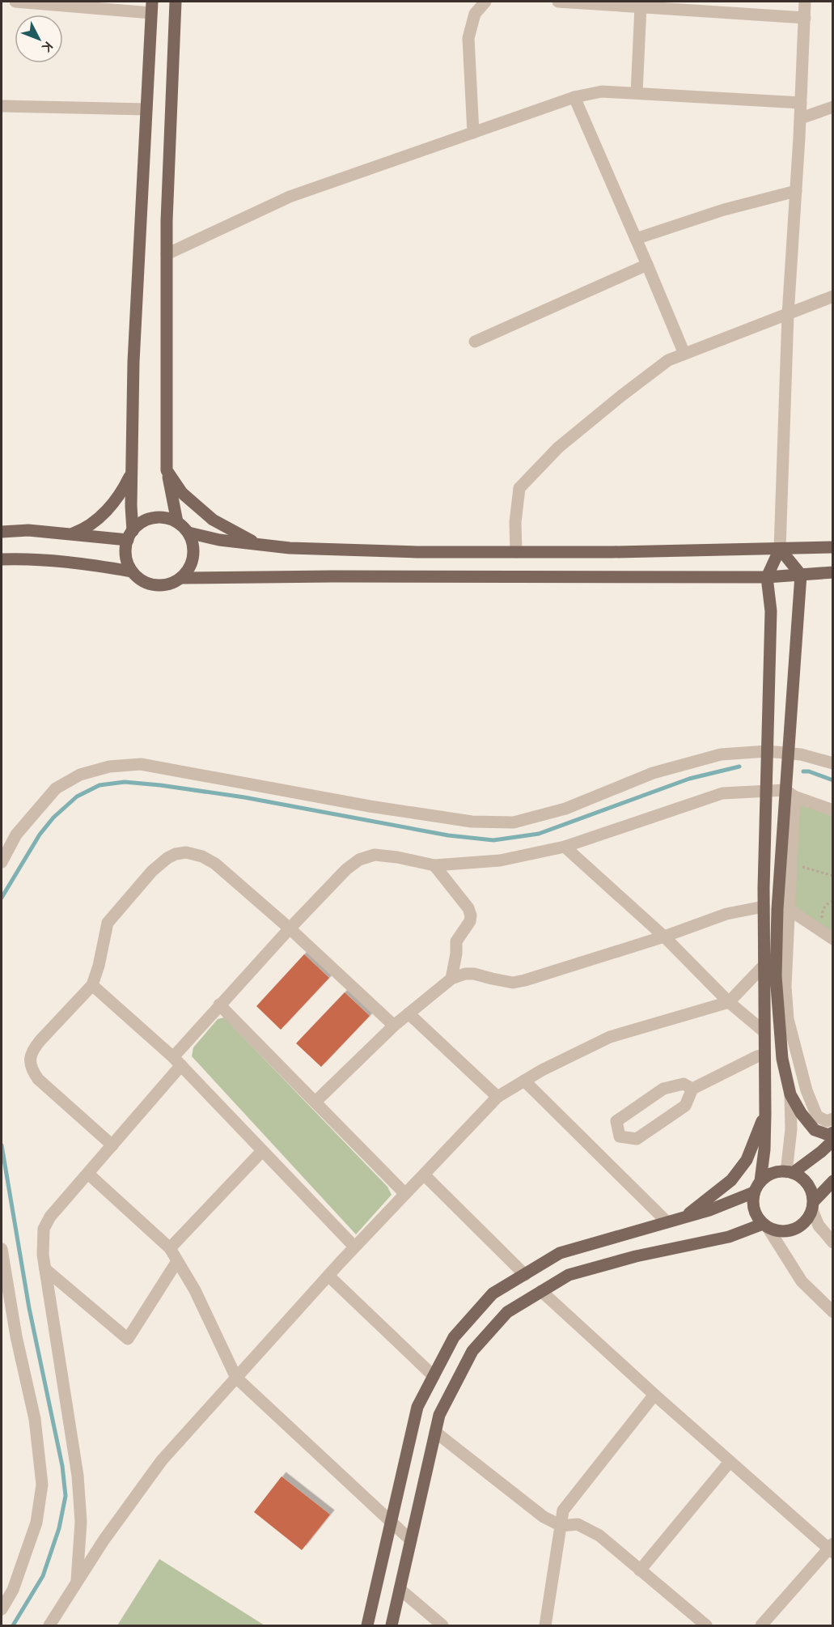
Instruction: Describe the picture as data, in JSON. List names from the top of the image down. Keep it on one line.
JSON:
{"north":"bottom right"}
